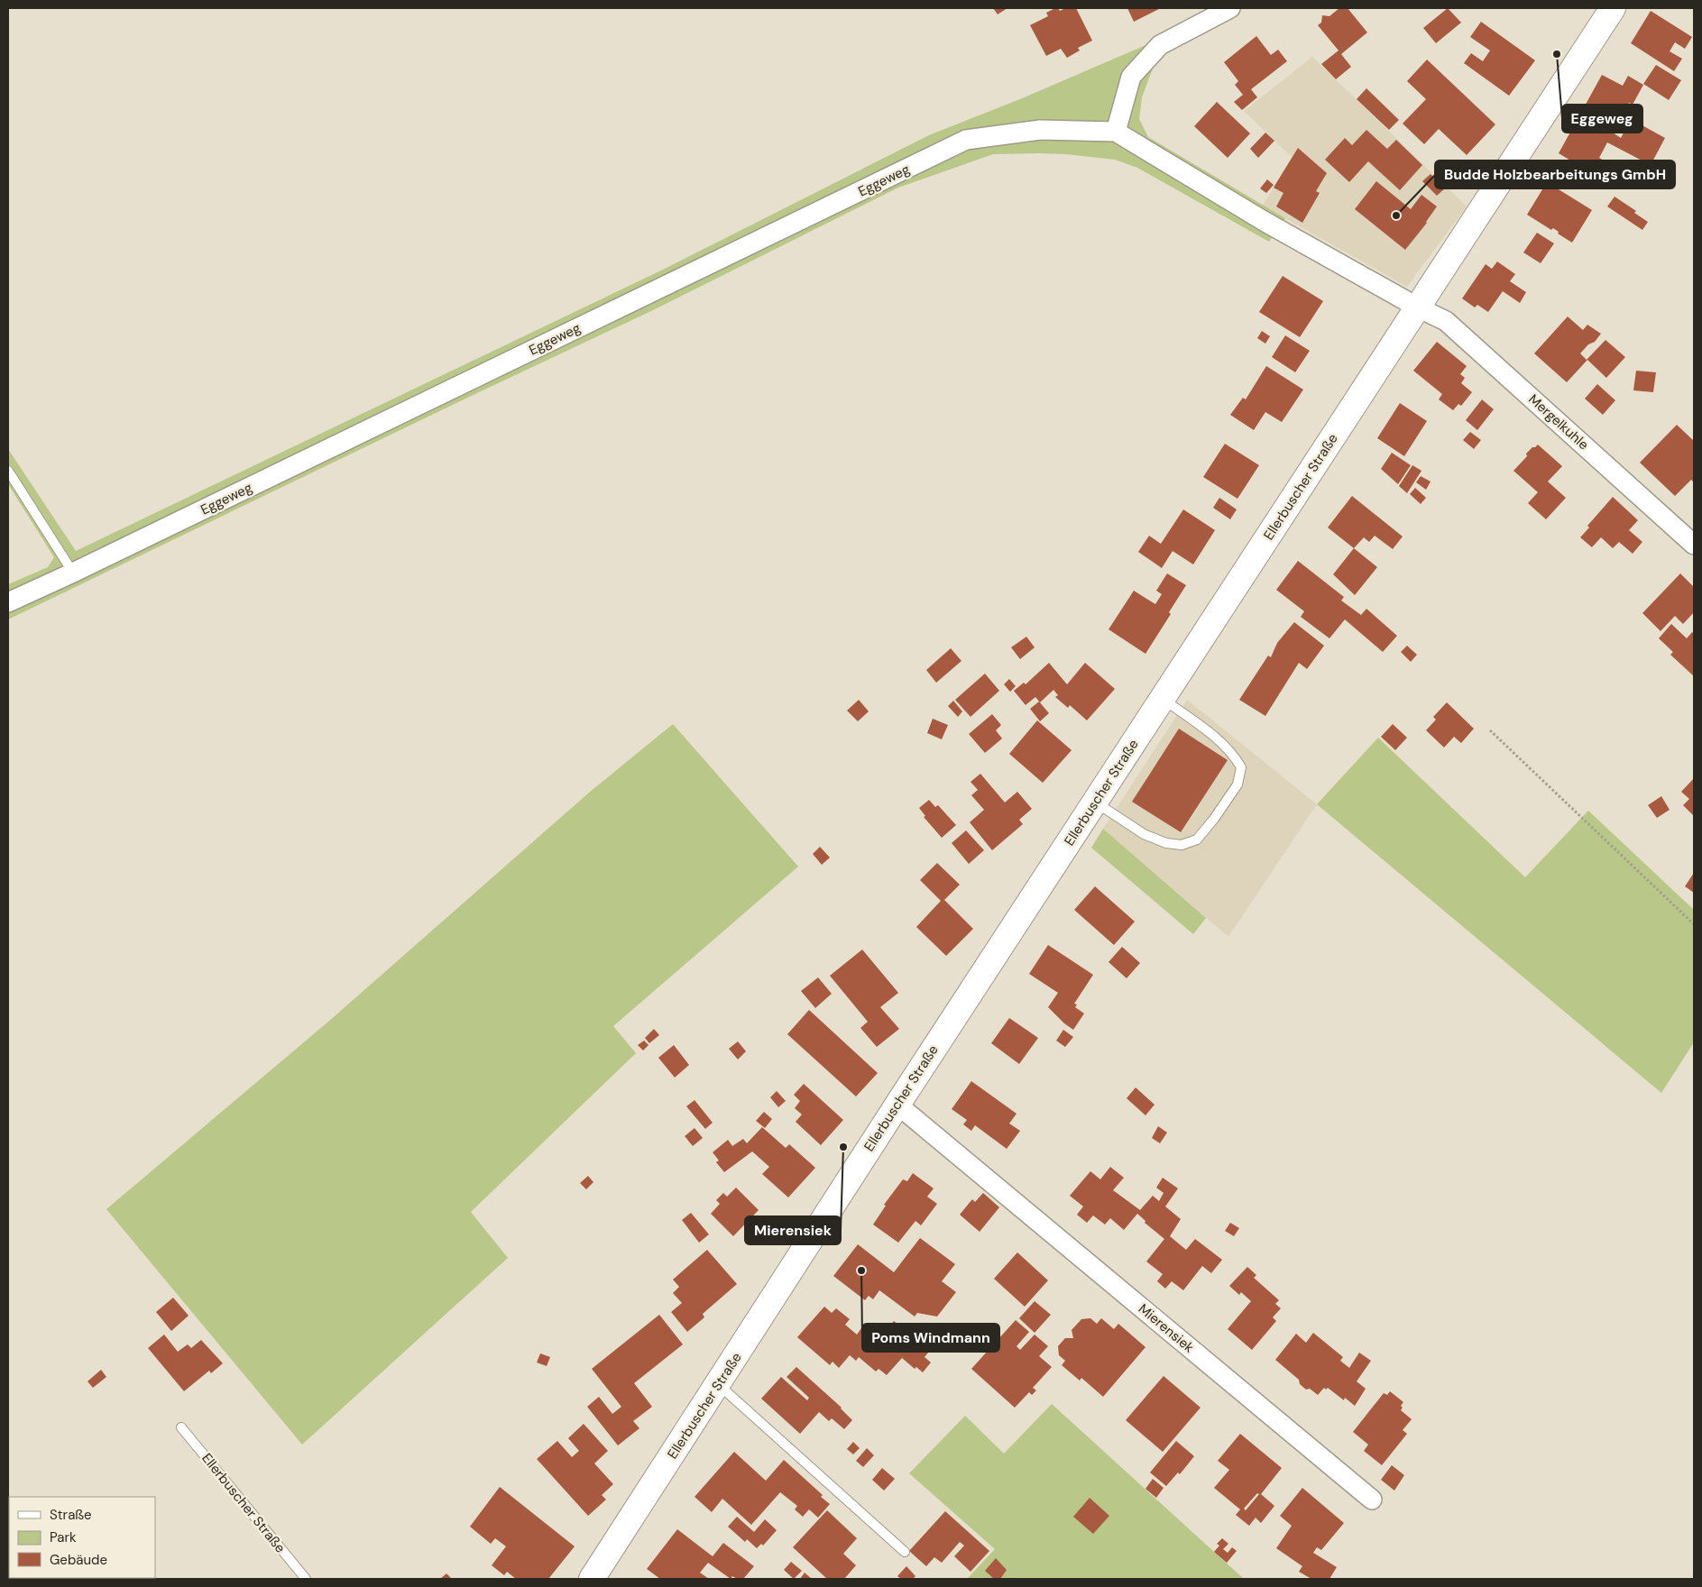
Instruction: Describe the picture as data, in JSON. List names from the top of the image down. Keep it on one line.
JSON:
{"streets":{"main road":["Ellerbuscher Straße"],"street":["Eggeweg","Mergelkuhle","Mierensiek"]},"crossings":[["Eggeweg","Mergelkuhle"],["Eggeweg","Ellerbuscher Straße"],["Mergelkuhle","Ellerbuscher Straße"],["Ellerbuscher Straße","Mierensiek"]],"places":["Eggeweg","Budde Holzbearbeitungs GmbH","Mierensiek","Poms Windmann"],"legend":["Straße","Park","Gebäude"]}
